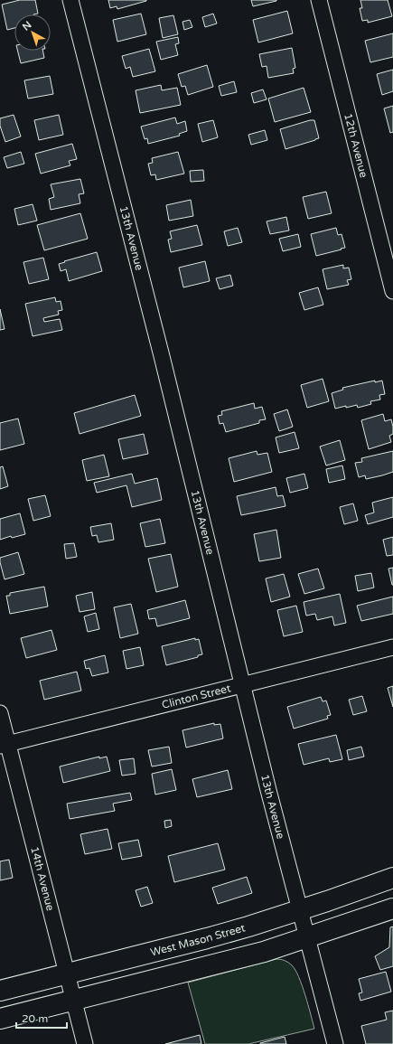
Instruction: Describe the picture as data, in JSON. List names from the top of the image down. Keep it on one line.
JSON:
{"streets":{"main road":["West Mason Street"],"street":["12th Avenue","13th Avenue","Clinton Street","14th Avenue"]},"crossings":[["13th Avenue","Clinton Street"],["13th Avenue","West Mason Street"],["Clinton Street","14th Avenue"],["14th Avenue","West Mason Street"]],"scale_bar":"20 m","north":"top left"}
